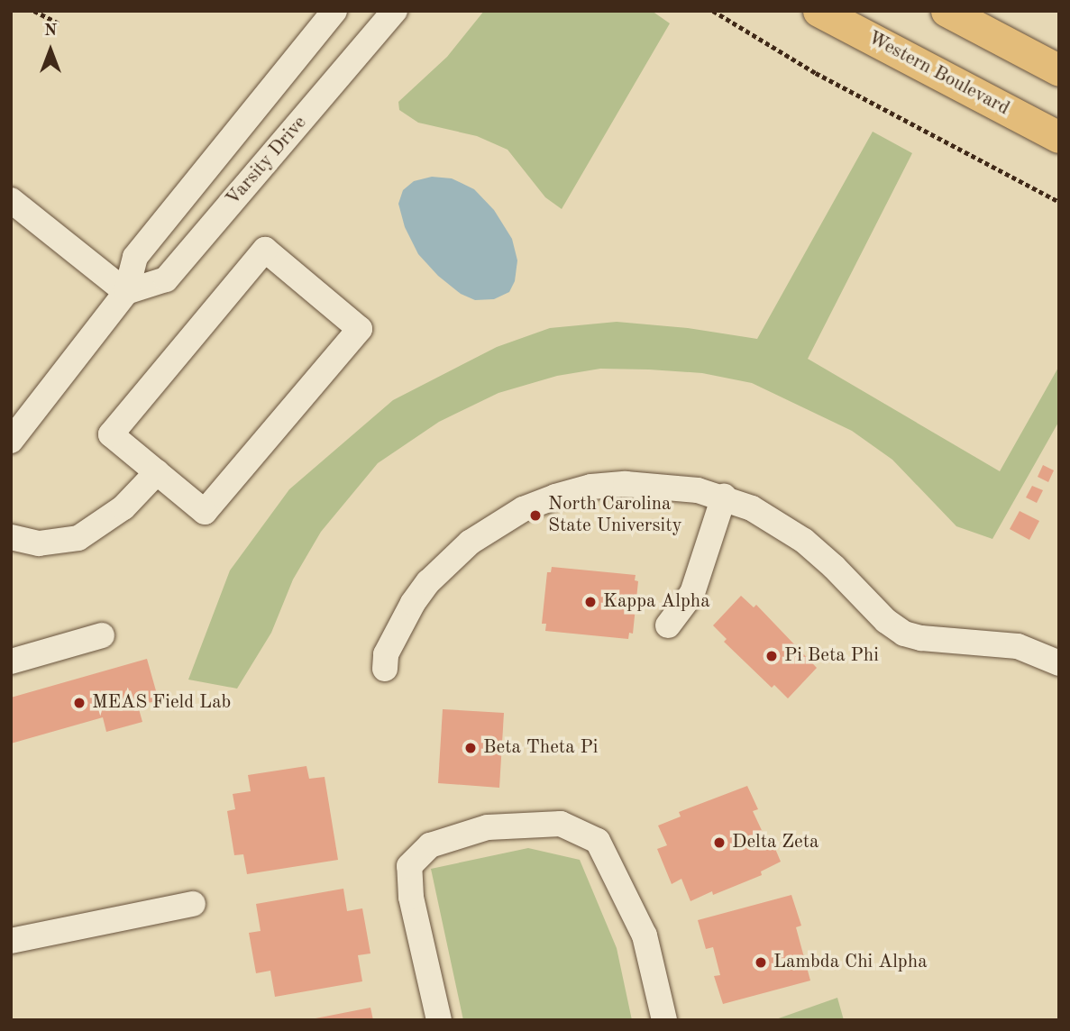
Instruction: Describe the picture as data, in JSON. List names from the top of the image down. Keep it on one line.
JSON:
{"streets":{"main road":["Western Boulevard"],"street":["Varsity Drive"]},"places":["North Carolina State University","Kappa Alpha","Pi Beta Phi","MEAS Field Lab","Beta Theta Pi","Delta Zeta","Lambda Chi Alpha"],"north":"top"}
